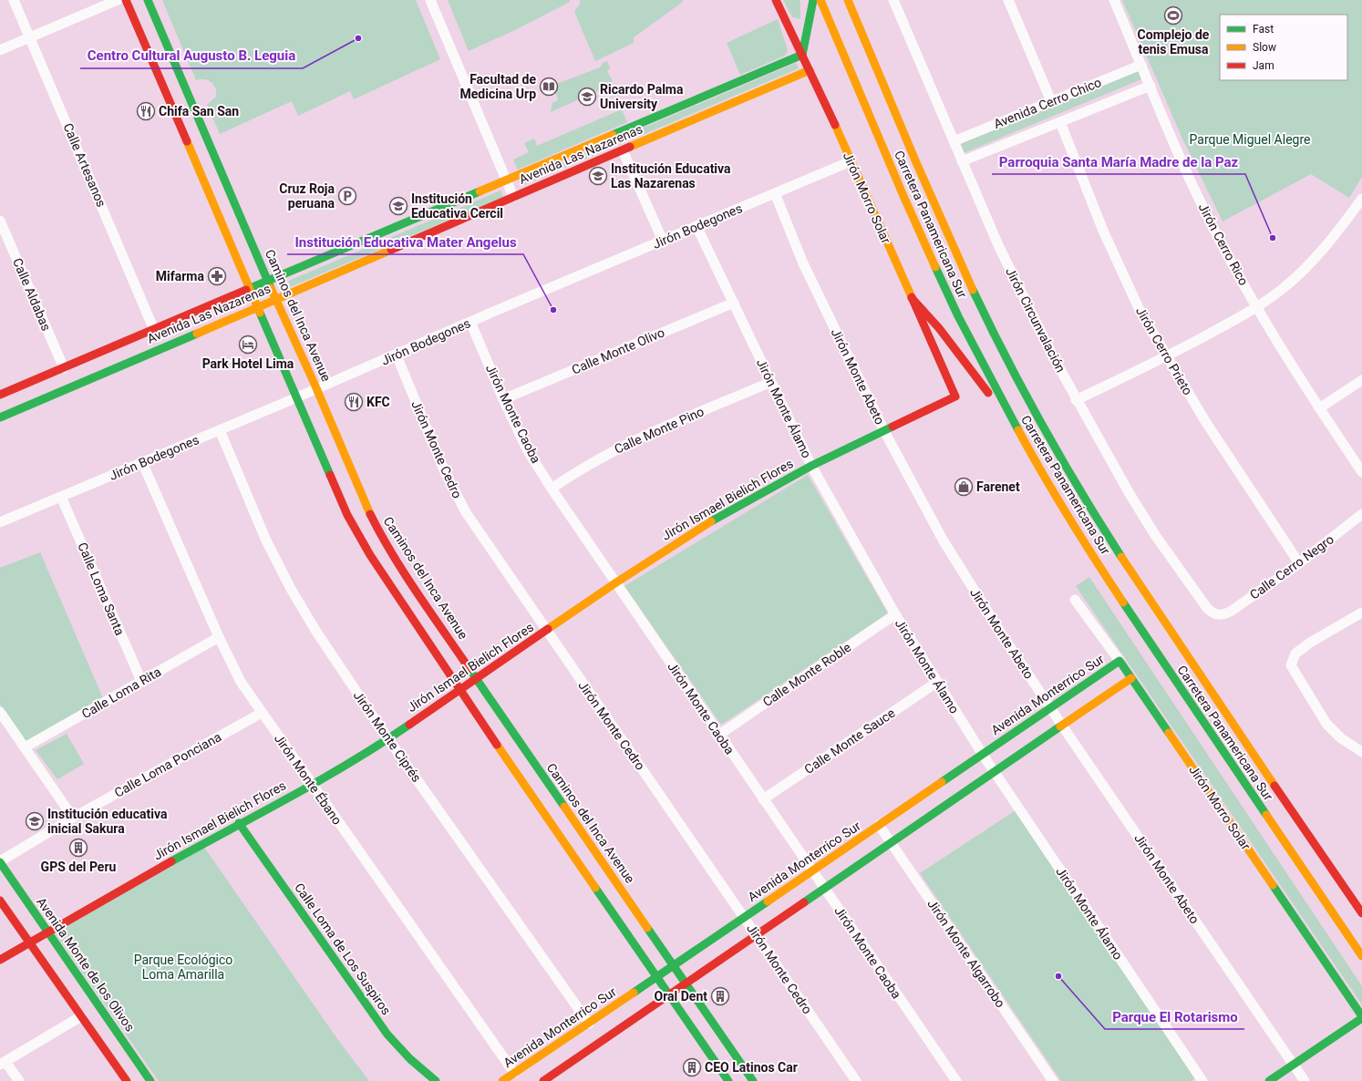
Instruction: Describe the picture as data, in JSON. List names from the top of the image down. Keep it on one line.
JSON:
{"streets":{"main road":["Avenida Las Nazarenas","Jirón Morro Solar","Carretera Panamericana Sur","Caminos del Inca Avenue","Jirón Ismael Bielich Flores","Avenida Monterrico Sur","Calle Loma de Los Suspiros","Avenida Monte de los Olivos"],"street":["Avenida Cerro Chico","Calle Artesanos","Jirón Bodegones","Jirón Cerro Rico","Calle Aldabas","Jirón Circunvalación","Calle Monte Olivo","Jirón Cerro Prieto","Jirón Monte Abeto","Jirón Monte Álamo","Jirón Monte Caoba","Calle Monte Pino","Jirón Monte Cedro","Calle Cerro Negro","Calle Loma Santa","Calle Monte Roble","Calle Loma Rita","Jirón Monte Ciprés","Calle Monte Sauce","Calle Loma Ponciana","Jirón Monte Ébano","Jirón Monte Algarrobo"]},"crossings":[["Avenida Cerro Chico","Jirón Cerro Rico"],["Avenida Cerro Chico","Jirón Circunvalación"],["Avenida Cerro Chico","Jirón Cerro Prieto"],["Avenida Las Nazarenas","Calle Artesanos"],["Avenida Las Nazarenas","Jirón Morro Solar"],["Avenida Las Nazarenas","Calle Aldabas"],["Avenida Las Nazarenas","Caminos del Inca Avenue"],["Jirón Morro Solar","Jirón Bodegones"],["Jirón Morro Solar","Jirón Ismael Bielich Flores"],["Jirón Morro Solar","Avenida Monterrico Sur"],["Jirón Bodegones","Caminos del Inca Avenue"],["Jirón Bodegones","Jirón Monte Abeto"],["Jirón Bodegones","Jirón Monte Álamo"],["Jirón Bodegones","Jirón Monte Caoba"],["Jirón Bodegones","Jirón Monte Cedro"],["Jirón Bodegones","Calle Loma Santa"],["Jirón Bodegones","Jirón Monte Ciprés"],["Jirón Bodegones","Jirón Monte Ébano"],["Caminos del Inca Avenue","Jirón Ismael Bielich Flores"],["Caminos del Inca Avenue","Avenida Monterrico Sur"],["Jirón Circunvalación","Calle Cerro Negro"],["Calle Monte Olivo","Jirón Monte Álamo"],["Calle Monte Olivo","Jirón Monte Caoba"],["Jirón Cerro Prieto","Calle Cerro Negro"],["Jirón Monte Abeto","Jirón Ismael Bielich Flores"],["Jirón Monte Abeto","Avenida Monterrico Sur"],["Jirón Monte Álamo","Calle Monte Pino"],["Jirón Monte Álamo","Jirón Ismael Bielich Flores"],["Jirón Monte Álamo","Calle Monte Roble"],["Jirón Monte Álamo","Avenida Monterrico Sur"],["Jirón Monte Álamo","Calle Monte Sauce"],["Jirón Monte Caoba","Calle Monte Pino"],["Jirón Monte Caoba","Jirón Ismael Bielich Flores"],["Jirón Monte Caoba","Calle Monte Roble"],["Jirón Monte Caoba","Avenida Monterrico Sur"],["Jirón Monte Caoba","Calle Monte Sauce"],["Jirón Monte Cedro","Jirón Ismael Bielich Flores"],["Jirón Monte Cedro","Avenida Monterrico Sur"],["Jirón Ismael Bielich Flores","Jirón Monte Ciprés"],["Jirón Ismael Bielich Flores","Jirón Monte Ébano"],["Jirón Ismael Bielich Flores","Calle Loma de Los Suspiros"],["Jirón Ismael Bielich Flores","Avenida Monte de los Olivos"],["Calle Loma Santa","Calle Loma Rita"],["Calle Loma Rita","Jirón Monte Ébano"],["Avenida Monterrico Sur","Jirón Monte Ciprés"],["Avenida Monterrico Sur","Jirón Monte Ébano"],["Avenida Monterrico Sur","Jirón Monte Algarrobo"],["Calle Loma Ponciana","Jirón Monte Ébano"],["Calle Loma Ponciana","Avenida Monte de los Olivos"]],"parks":["Parque Miguel Alegre","Parque Ecológico Loma Amarilla"],"places":{"sports":["Complejo de tenis Emusa"],"other":["Centro Cultural Augusto B. Leguia","Parroquia Santa María Madre de la Paz","Institución Educativa Mater Angelus","Parque El Rotarismo"],"library":["Facultad de Medicina Urp"],"school or university":["Ricardo Palma University","Institución Educativa Las Nazarenas","Institución Educativa Cercil","Institución educativa inicial Sakura"],"restaurant":["Chifa San San","KFC"],"parking":["Cruz Roja peruana"],"pharmacy":["Mifarma"],"hotel":["Park Hotel Lima"],"shop":["Farenet"],"building":["GPS del Peru","Oral Dent","CEO Latinos Car"]},"legend":["Fast","Slow","Jam"]}
